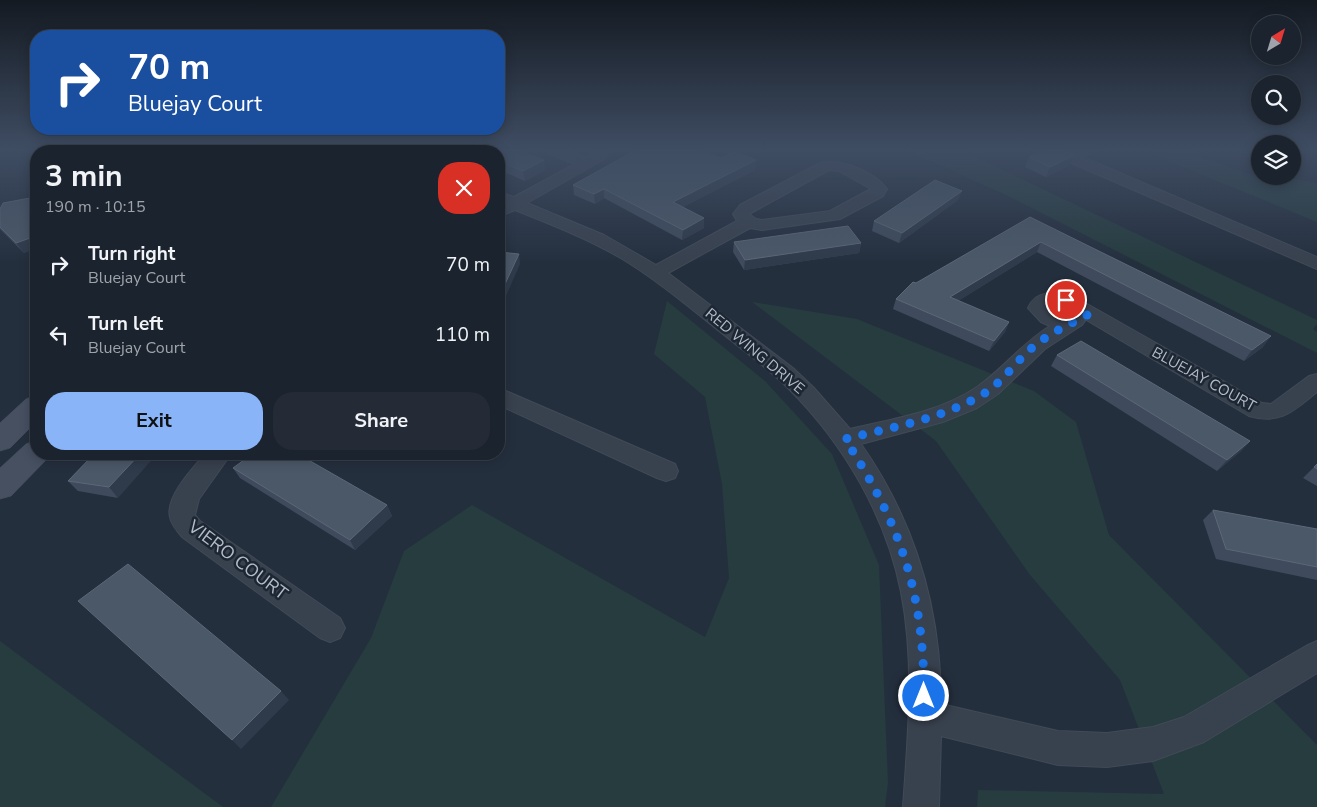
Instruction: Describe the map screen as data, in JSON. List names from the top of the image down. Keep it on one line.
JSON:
{"streets":{"street":["RED WING DRIVE","BLUEJAY COURT","VIERO COURT"]},"north":"top right","page":{"turn":["70 m","Bluejay Court"],"heading":["3 min","190 m · 10:15"],"list":[{"name":"Turn right","note":"Bluejay Court","value":"70 m"},{"name":"Turn left","note":"Bluejay Court","value":"110 m"}],"buttons":["Exit","Share"]}}
